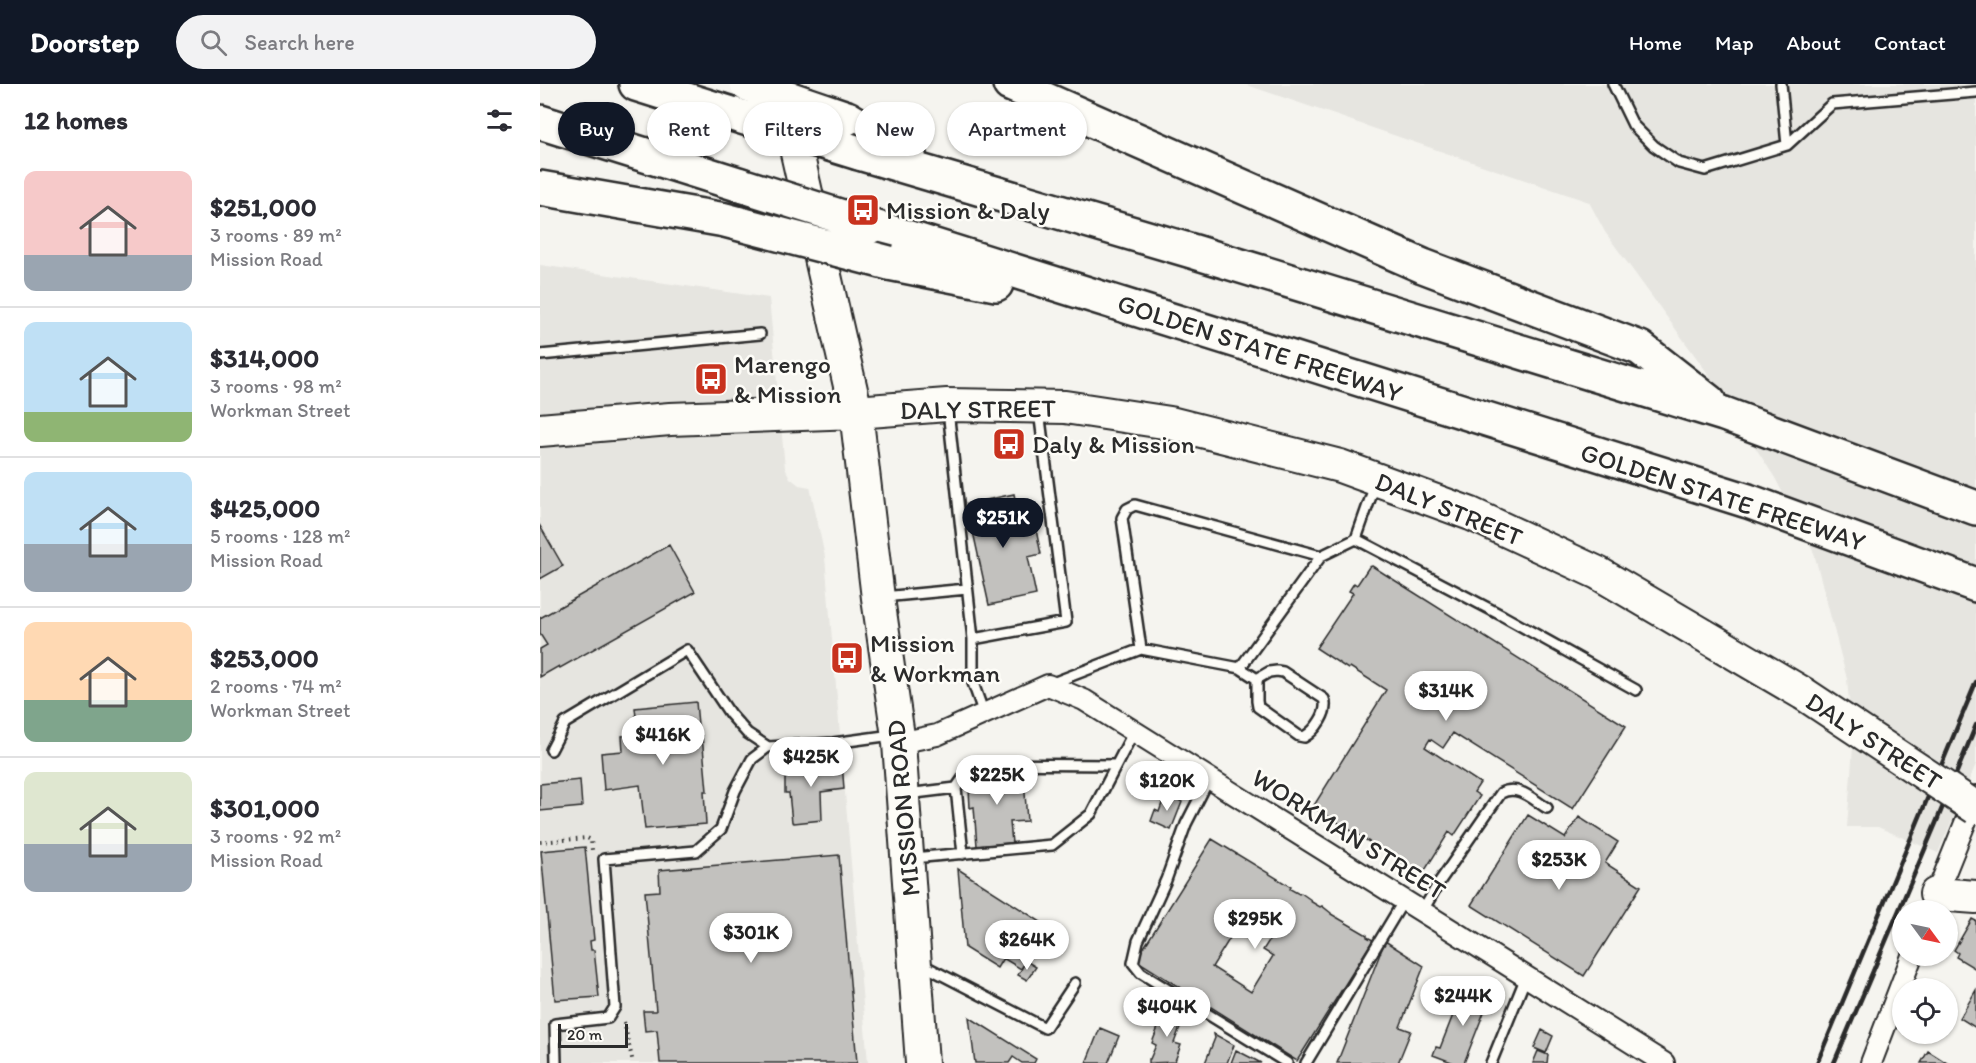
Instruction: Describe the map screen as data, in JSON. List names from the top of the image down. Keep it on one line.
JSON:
{"streets":{"highway":["GOLDEN STATE FREEWAY"],"main road":["DALY STREET","MISSION ROAD"],"street":["WORKMAN STREET"]},"crossings":[["DALY STREET","MISSION ROAD"]],"places":{"bus stop":["Mission & Daly","Marengo & Mission","Daly & Mission","Mission & Workman"]},"scale_bar":"20 m","north":"bottom right","page":{"header":"Doorstep","search":"Search here","nav":["Home","Map","About","Contact"],"heading":"12 homes","chip":["Buy","Rent","Filters","New","Apartment"],"list":[{"name":"$251,000","note":"3 rooms · 89 m² · Mission Road"},{"name":"$314,000","note":"3 rooms · 98 m² · Workman Street"},{"name":"$425,000","note":"5 rooms · 128 m² · Mission Road"},{"name":"$253,000","note":"2 rooms · 74 m² · Workman Street"},{"name":"$301,000","note":"3 rooms · 92 m² · Mission Road"}],"price":["$251K","$314K","$416K","$425K","$225K","$120K","$253K","$295K","$301K","$264K","$244K","$404K"],"scale":"20 m"}}
